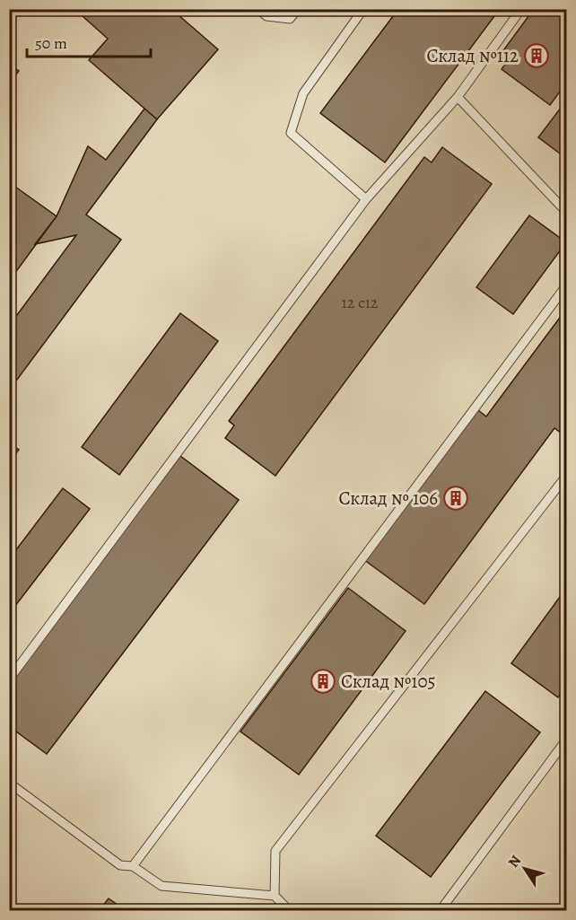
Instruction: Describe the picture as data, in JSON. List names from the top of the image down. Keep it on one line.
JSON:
{"places":{"building":["Склад №112","Склад № 106","Склад №105"]},"house_numbers":["12 с12"],"scale_bar":"50 m","north":"top left"}
